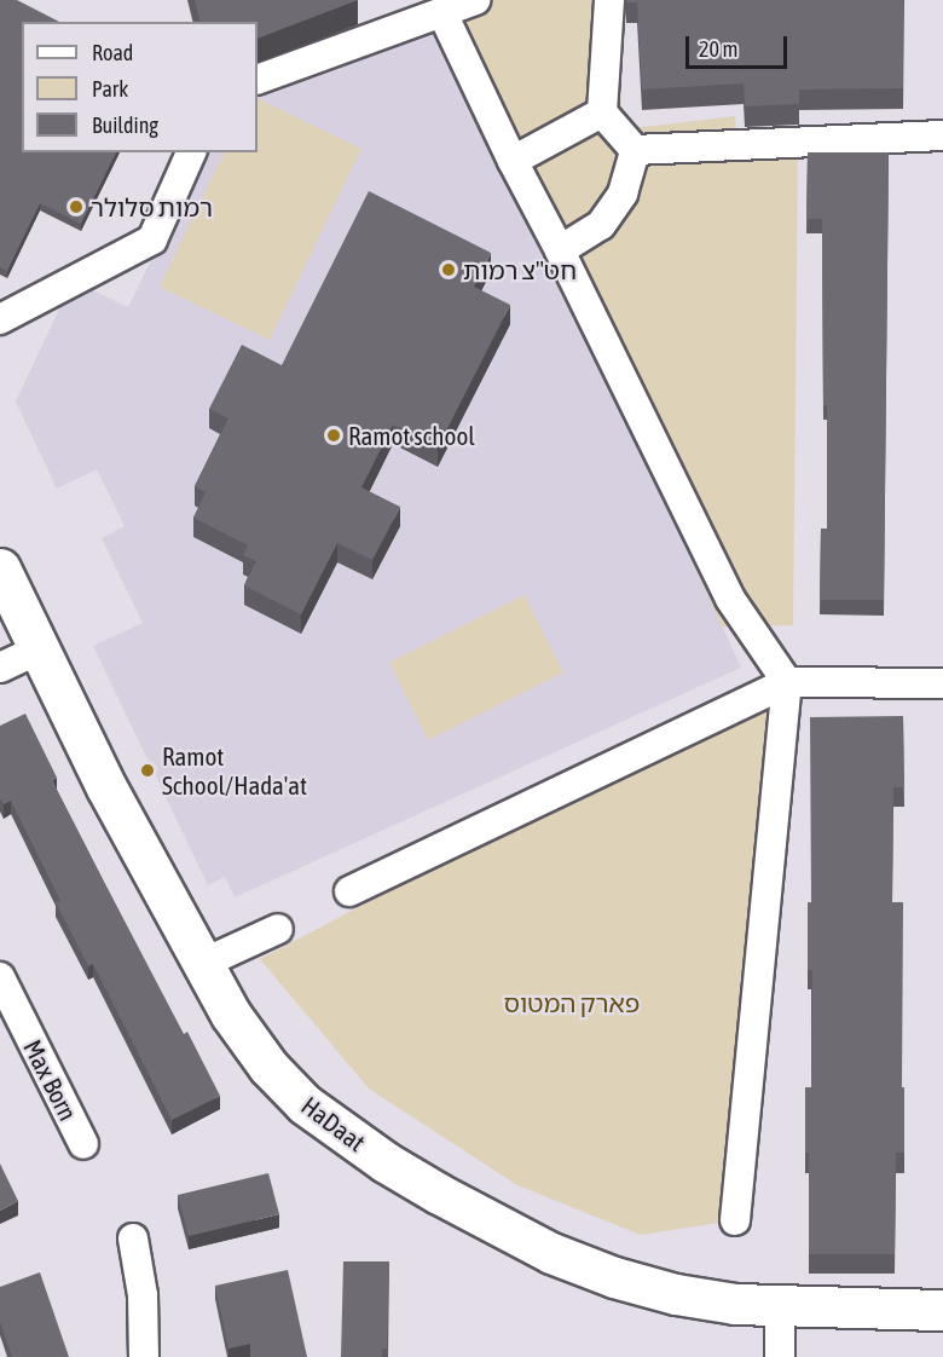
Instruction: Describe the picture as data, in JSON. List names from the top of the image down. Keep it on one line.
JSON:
{"streets":{"street":["Max Born","HaDaat"]},"parks":["פארק המטוס"],"places":["רמות סלולר","חט''צ רמות","Ramot school","Ramot School/Hada'at"],"legend":["Road","Park","Building"],"scale_bar":"20 m"}
